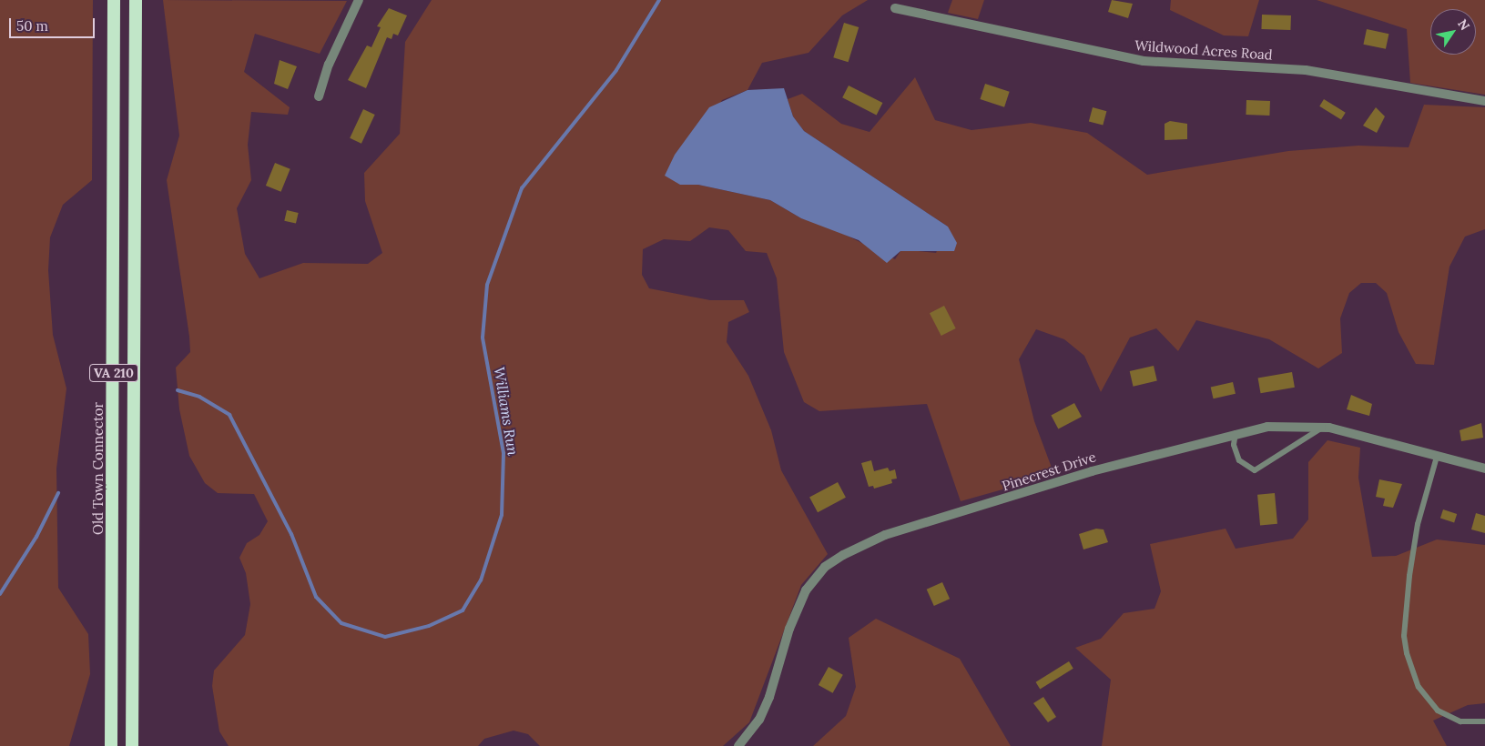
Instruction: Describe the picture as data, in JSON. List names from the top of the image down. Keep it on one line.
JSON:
{"streets":{"highway":["VA 210","Old Town Connector"],"street":["Wildwood Acres Road","Pinecrest Drive"]},"water":["Williams Run"],"scale_bar":"50 m","north":"top right"}
